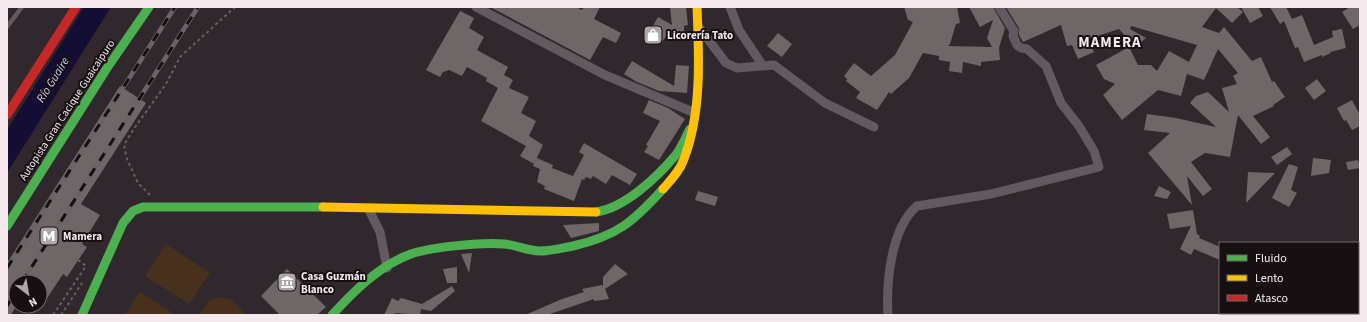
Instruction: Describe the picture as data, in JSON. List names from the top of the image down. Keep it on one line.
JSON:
{"streets":{"main road":["Autopista Gran Cacique Guaicaipuro"]},"districts":["MAMERA"],"water":["Río Guaire"],"places":{"shop":["Licorería Tato"],"metro station":["Mamera"],"museum":["Casa Guzmán Blanco"]},"legend":["Fluido","Lento","Atasco"],"north":"bottom right"}
